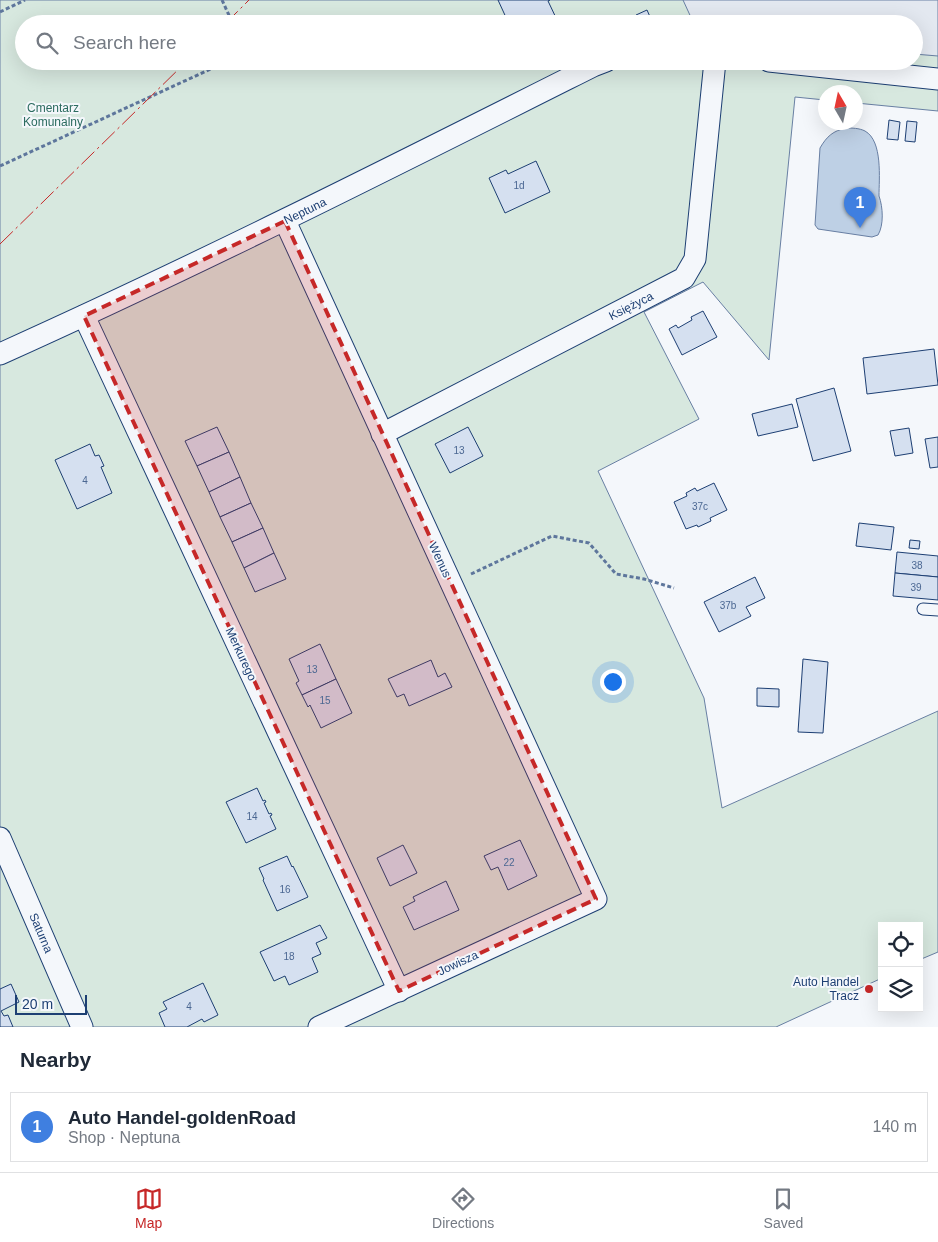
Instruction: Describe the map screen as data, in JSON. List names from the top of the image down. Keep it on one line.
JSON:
{"streets":{"street":["Neptuna","Księżyca","Wenus","Merkurego","Saturna","Jowisza"]},"crossings":[["Neptuna","Wenus"],["Neptuna","Merkurego"],["Księżyca","Wenus"],["Wenus","Jowisza"],["Merkurego","Jowisza"]],"parks":["Cmentarz Komunalny"],"places":["Auto Handel Tracz"],"house_numbers":["1d","13","4","37c","38","39","37b","13","15","14","22","16","18","4"],"scale_bar":"20 m","north":"top","page":{"search":"Search here","pins":"1","scale":"20 m","heading":"Nearby","list":[{"mark":"1","name":"Auto Handel-goldenRoad","note":"Shop · Neptuna","value":"140 m"}],"nav":["Map","Directions","Saved"]}}
